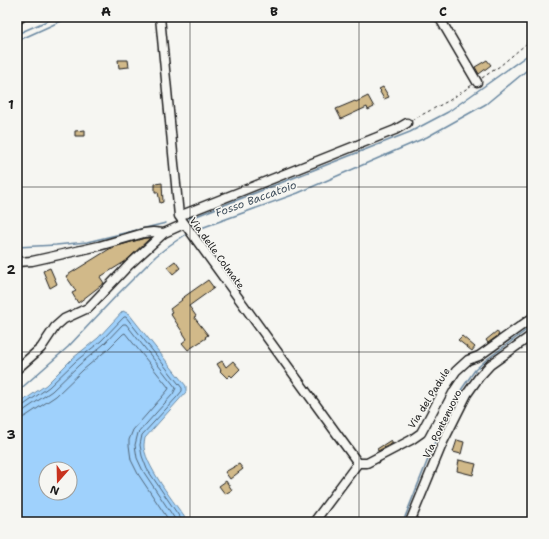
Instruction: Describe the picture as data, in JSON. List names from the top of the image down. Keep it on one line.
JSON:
{"streets":{"street":["Via delle Colmate","Via del Padule","Via Pontenuovo"]},"crossings":[["Via delle Colmate","Via del Padule"]],"water":["Fosso Baccatoio"],"north":"bottom","grid":{"columns":["A","B","C"],"rows":["1","2","3"]}}
